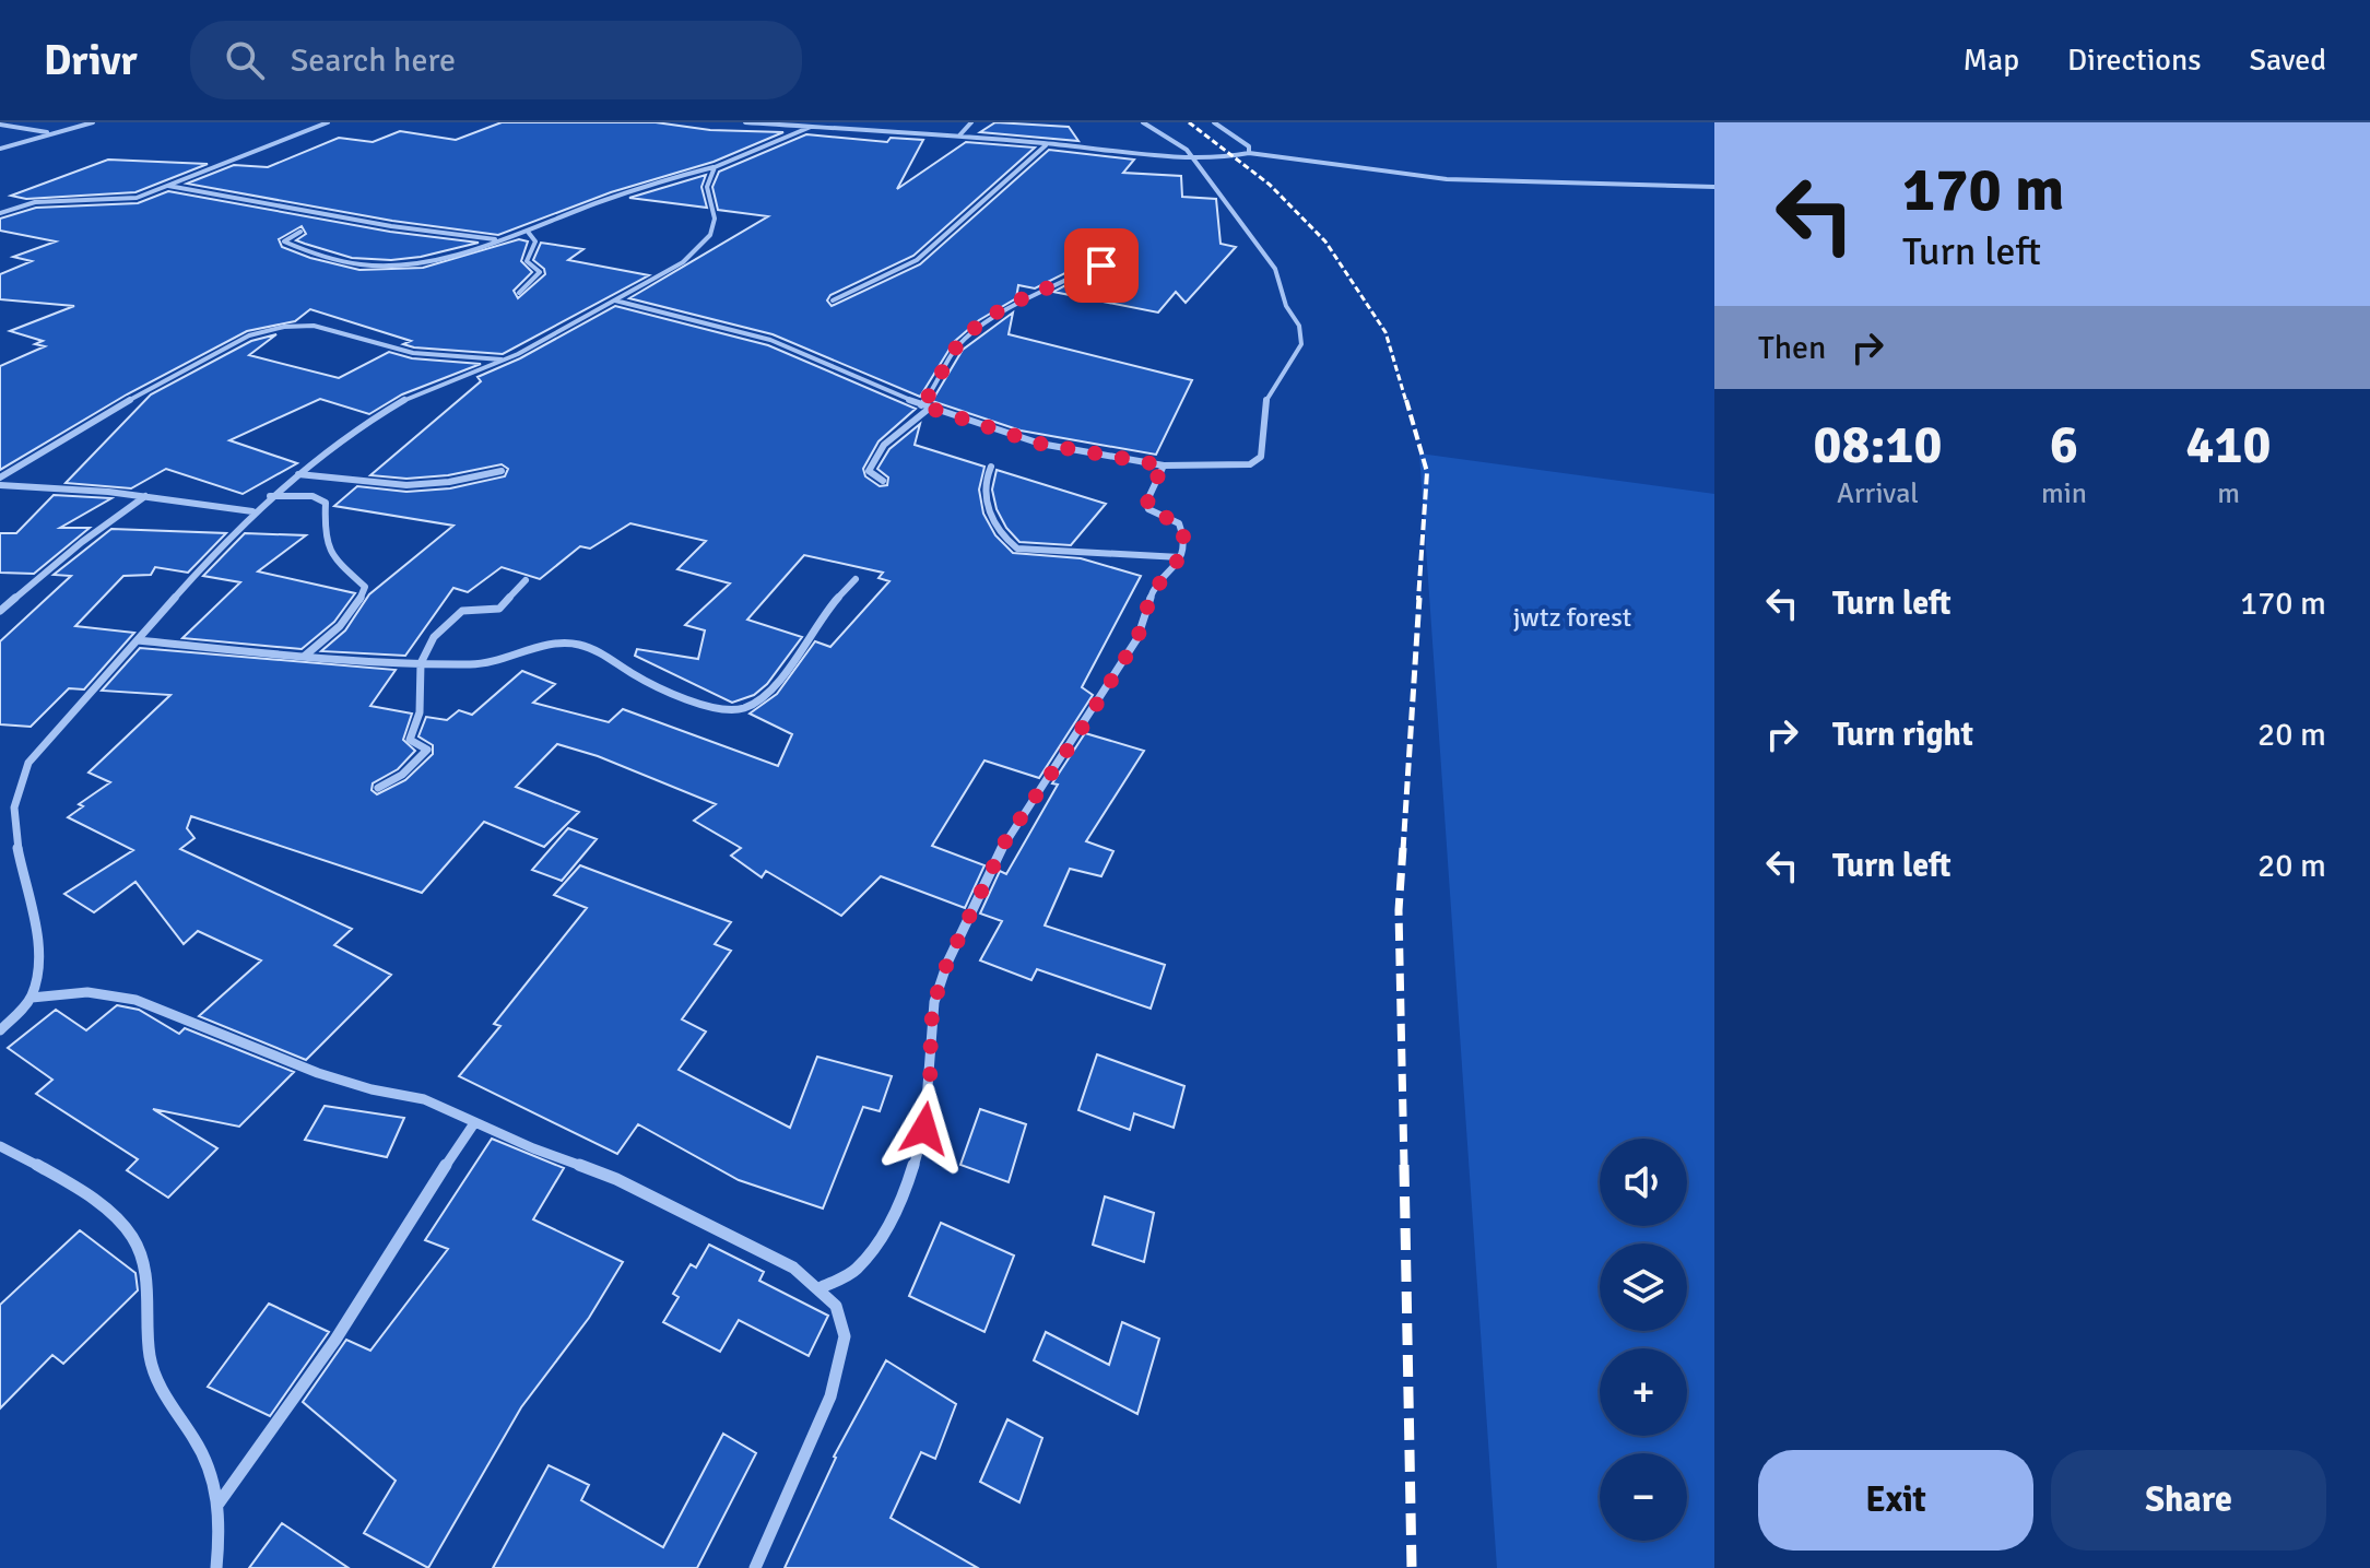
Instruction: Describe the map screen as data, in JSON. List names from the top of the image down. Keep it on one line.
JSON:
{"parks":["jwtz forest"],"page":{"header":"Drivr","search":"Search here","nav":["Map","Directions","Saved"],"turn":["170 m","Turn left"],"then":"Then","eta":["08:10","Arrival","6","min","410","m"],"list":[{"name":"Turn left","value":"170 m"},{"name":"Turn right","value":"20 m"},{"name":"Turn left","value":"20 m"}],"map_buttons":["+","−"],"buttons":["Exit","Share"]}}
